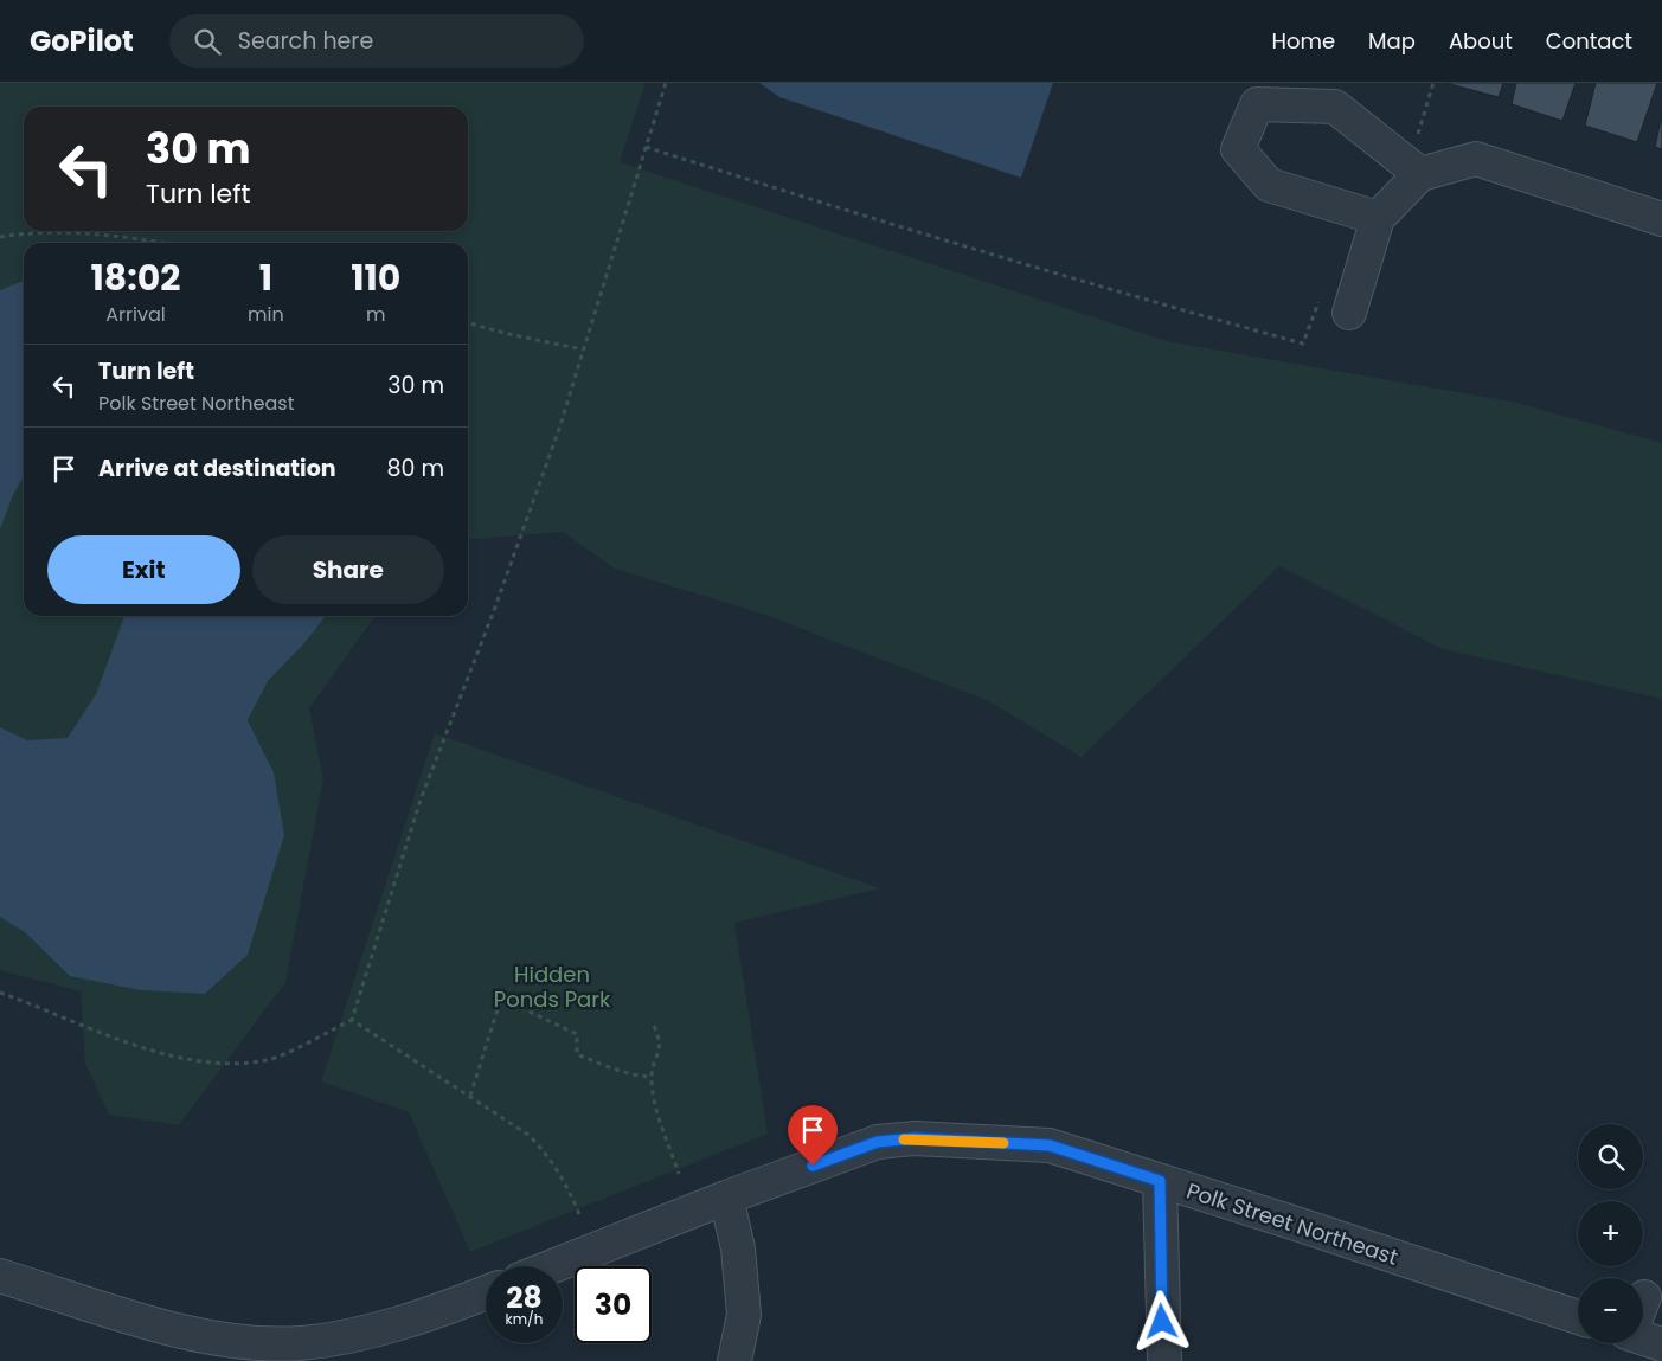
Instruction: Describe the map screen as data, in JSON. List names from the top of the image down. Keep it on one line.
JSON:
{"streets":{"street":["Polk Street Northeast"]},"parks":["Hidden Ponds Park"],"page":{"header":"GoPilot","search":"Search here","nav":["Home","Map","About","Contact"],"turn":["30 m","Turn left"],"eta":["18:02","Arrival","1","min","110","m"],"list":[{"name":"Turn left","note":"Polk Street Northeast","value":"30 m"},{"name":"Arrive at destination","value":"80 m"}],"buttons":["Exit","Share"],"map_buttons":["+","−"],"speed":"28 km/h","limit":"30"}}
